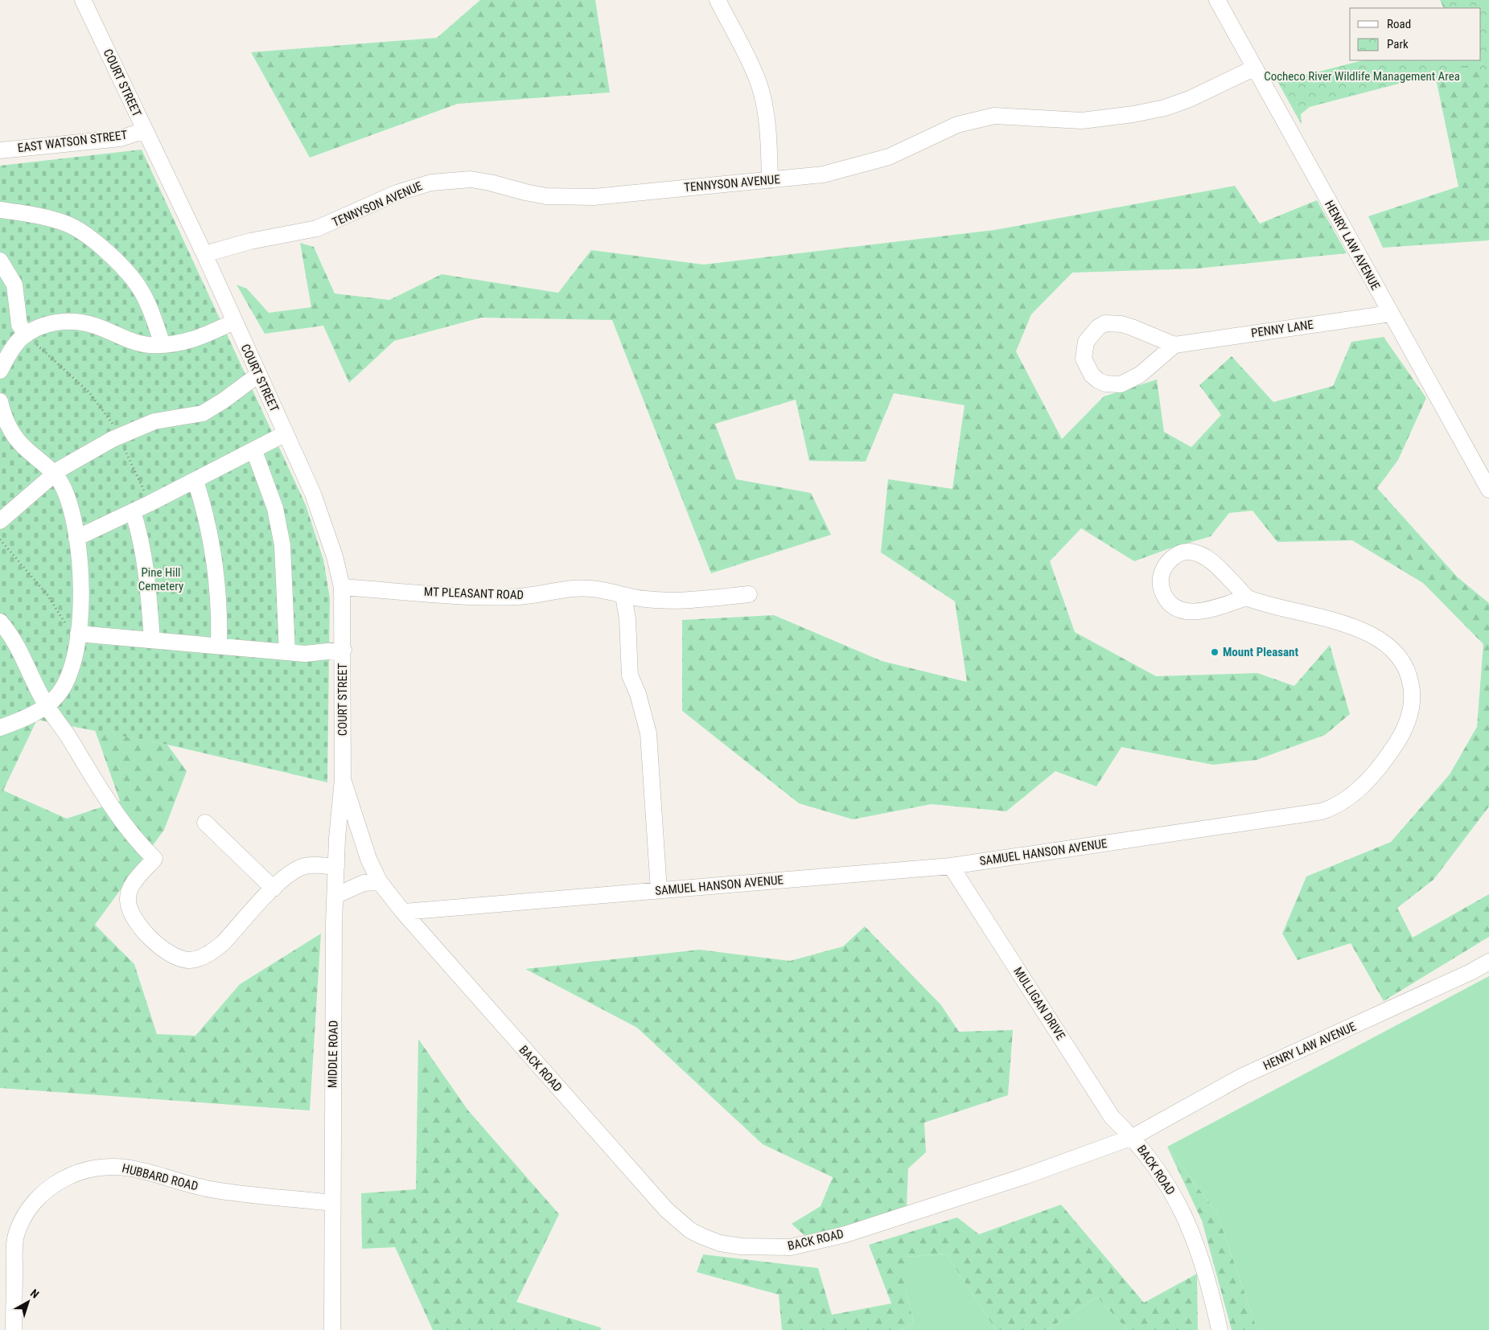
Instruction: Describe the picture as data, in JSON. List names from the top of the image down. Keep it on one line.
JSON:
{"streets":{"street":["COURT STREET","EAST WATSON STREET","TENNYSON AVENUE","HENRY LAW AVENUE","PENNY LANE","MT PLEASANT ROAD","SAMUEL HANSON AVENUE","MULLIGAN DRIVE","MIDDLE ROAD","BACK ROAD","HUBBARD ROAD"]},"crossings":[["COURT STREET","EAST WATSON STREET"],["COURT STREET","TENNYSON AVENUE"],["COURT STREET","MT PLEASANT ROAD"],["COURT STREET","MIDDLE ROAD"],["COURT STREET","BACK ROAD"],["TENNYSON AVENUE","HENRY LAW AVENUE"],["HENRY LAW AVENUE","PENNY LANE"],["HENRY LAW AVENUE","MULLIGAN DRIVE"],["HENRY LAW AVENUE","BACK ROAD"],["SAMUEL HANSON AVENUE","MULLIGAN DRIVE"],["SAMUEL HANSON AVENUE","BACK ROAD"],["MULLIGAN DRIVE","BACK ROAD"],["MIDDLE ROAD","BACK ROAD"],["MIDDLE ROAD","HUBBARD ROAD"]],"parks":["Cocheco River Wildlife Management Area","Pine Hill Cemetery"],"places":["Mount Pleasant"],"legend":["Road","Park"],"north":"top right"}
